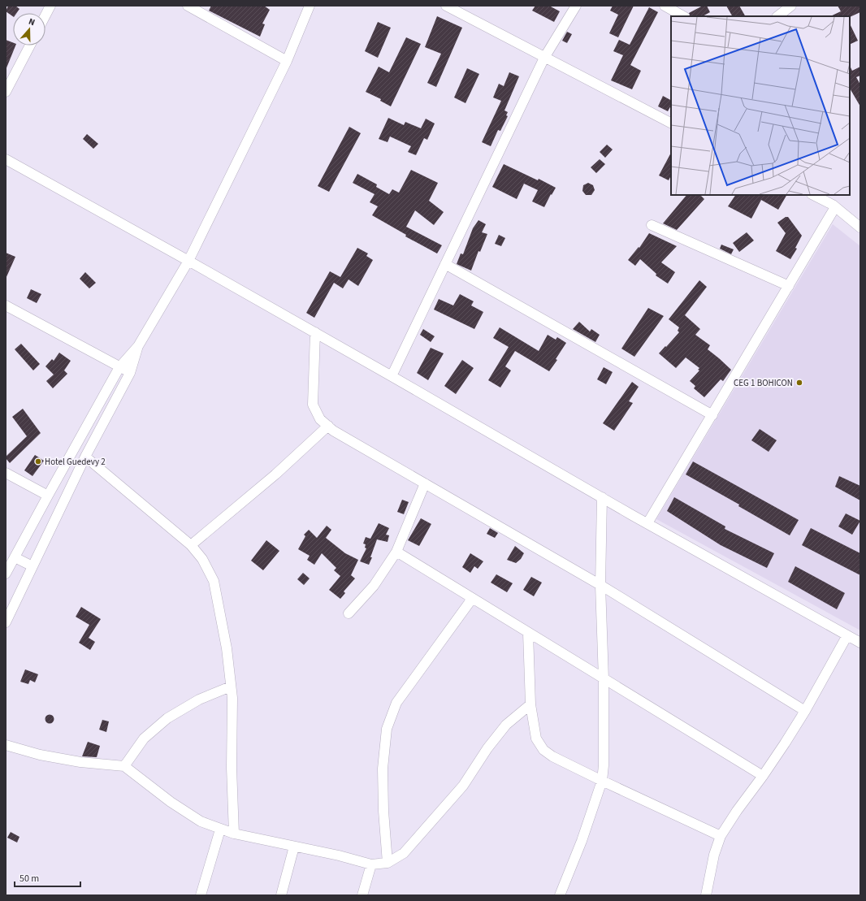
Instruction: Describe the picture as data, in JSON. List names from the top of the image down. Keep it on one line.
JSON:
{"places":["CEG 1 BOHICON","Hotel Guedevy 2"],"scale_bar":"50 m","north":"top"}
